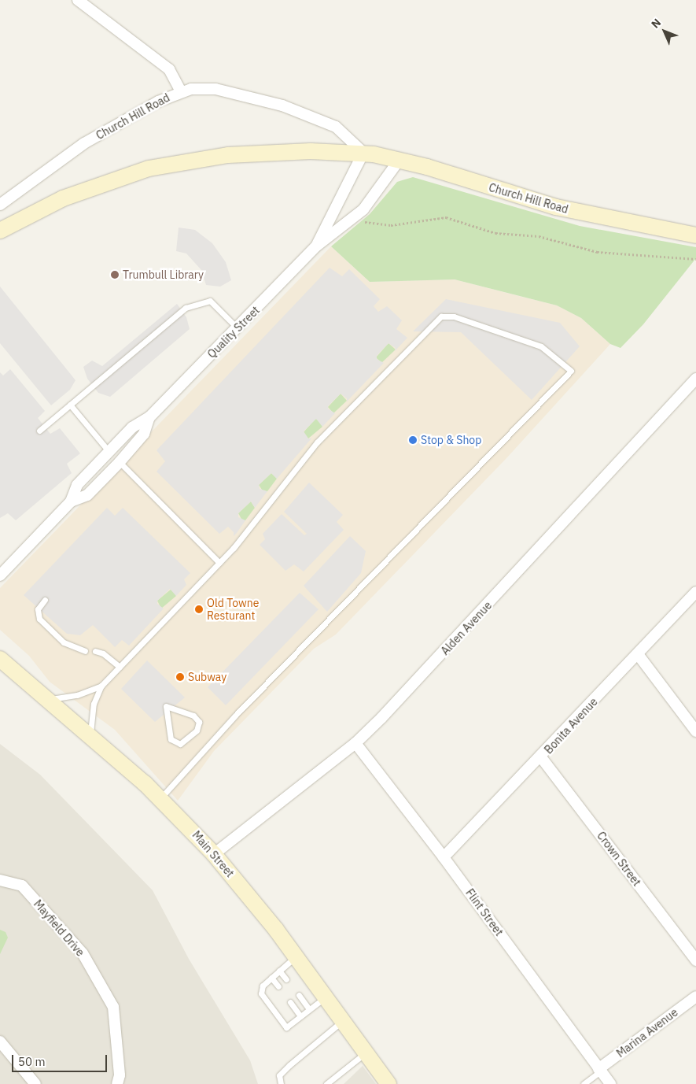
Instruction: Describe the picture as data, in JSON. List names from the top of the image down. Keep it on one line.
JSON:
{"streets":{"main road":["Church Hill Road","Main Street"],"street":["Quality Street","Alden Avenue","Bonita Avenue","Crown Street","Flint Street","Mayfield Drive","Marina Avenue"]},"crossings":[["Church Hill Road","Quality Street"],["Alden Avenue","Main Street"],["Alden Avenue","Flint Street"],["Bonita Avenue","Crown Street"],["Bonita Avenue","Flint Street"],["Flint Street","Marina Avenue"]],"places":["Trumbull Library","Stop & Shop","Old Towne Resturant","Subway"],"scale_bar":"50 m","north":"top left"}
